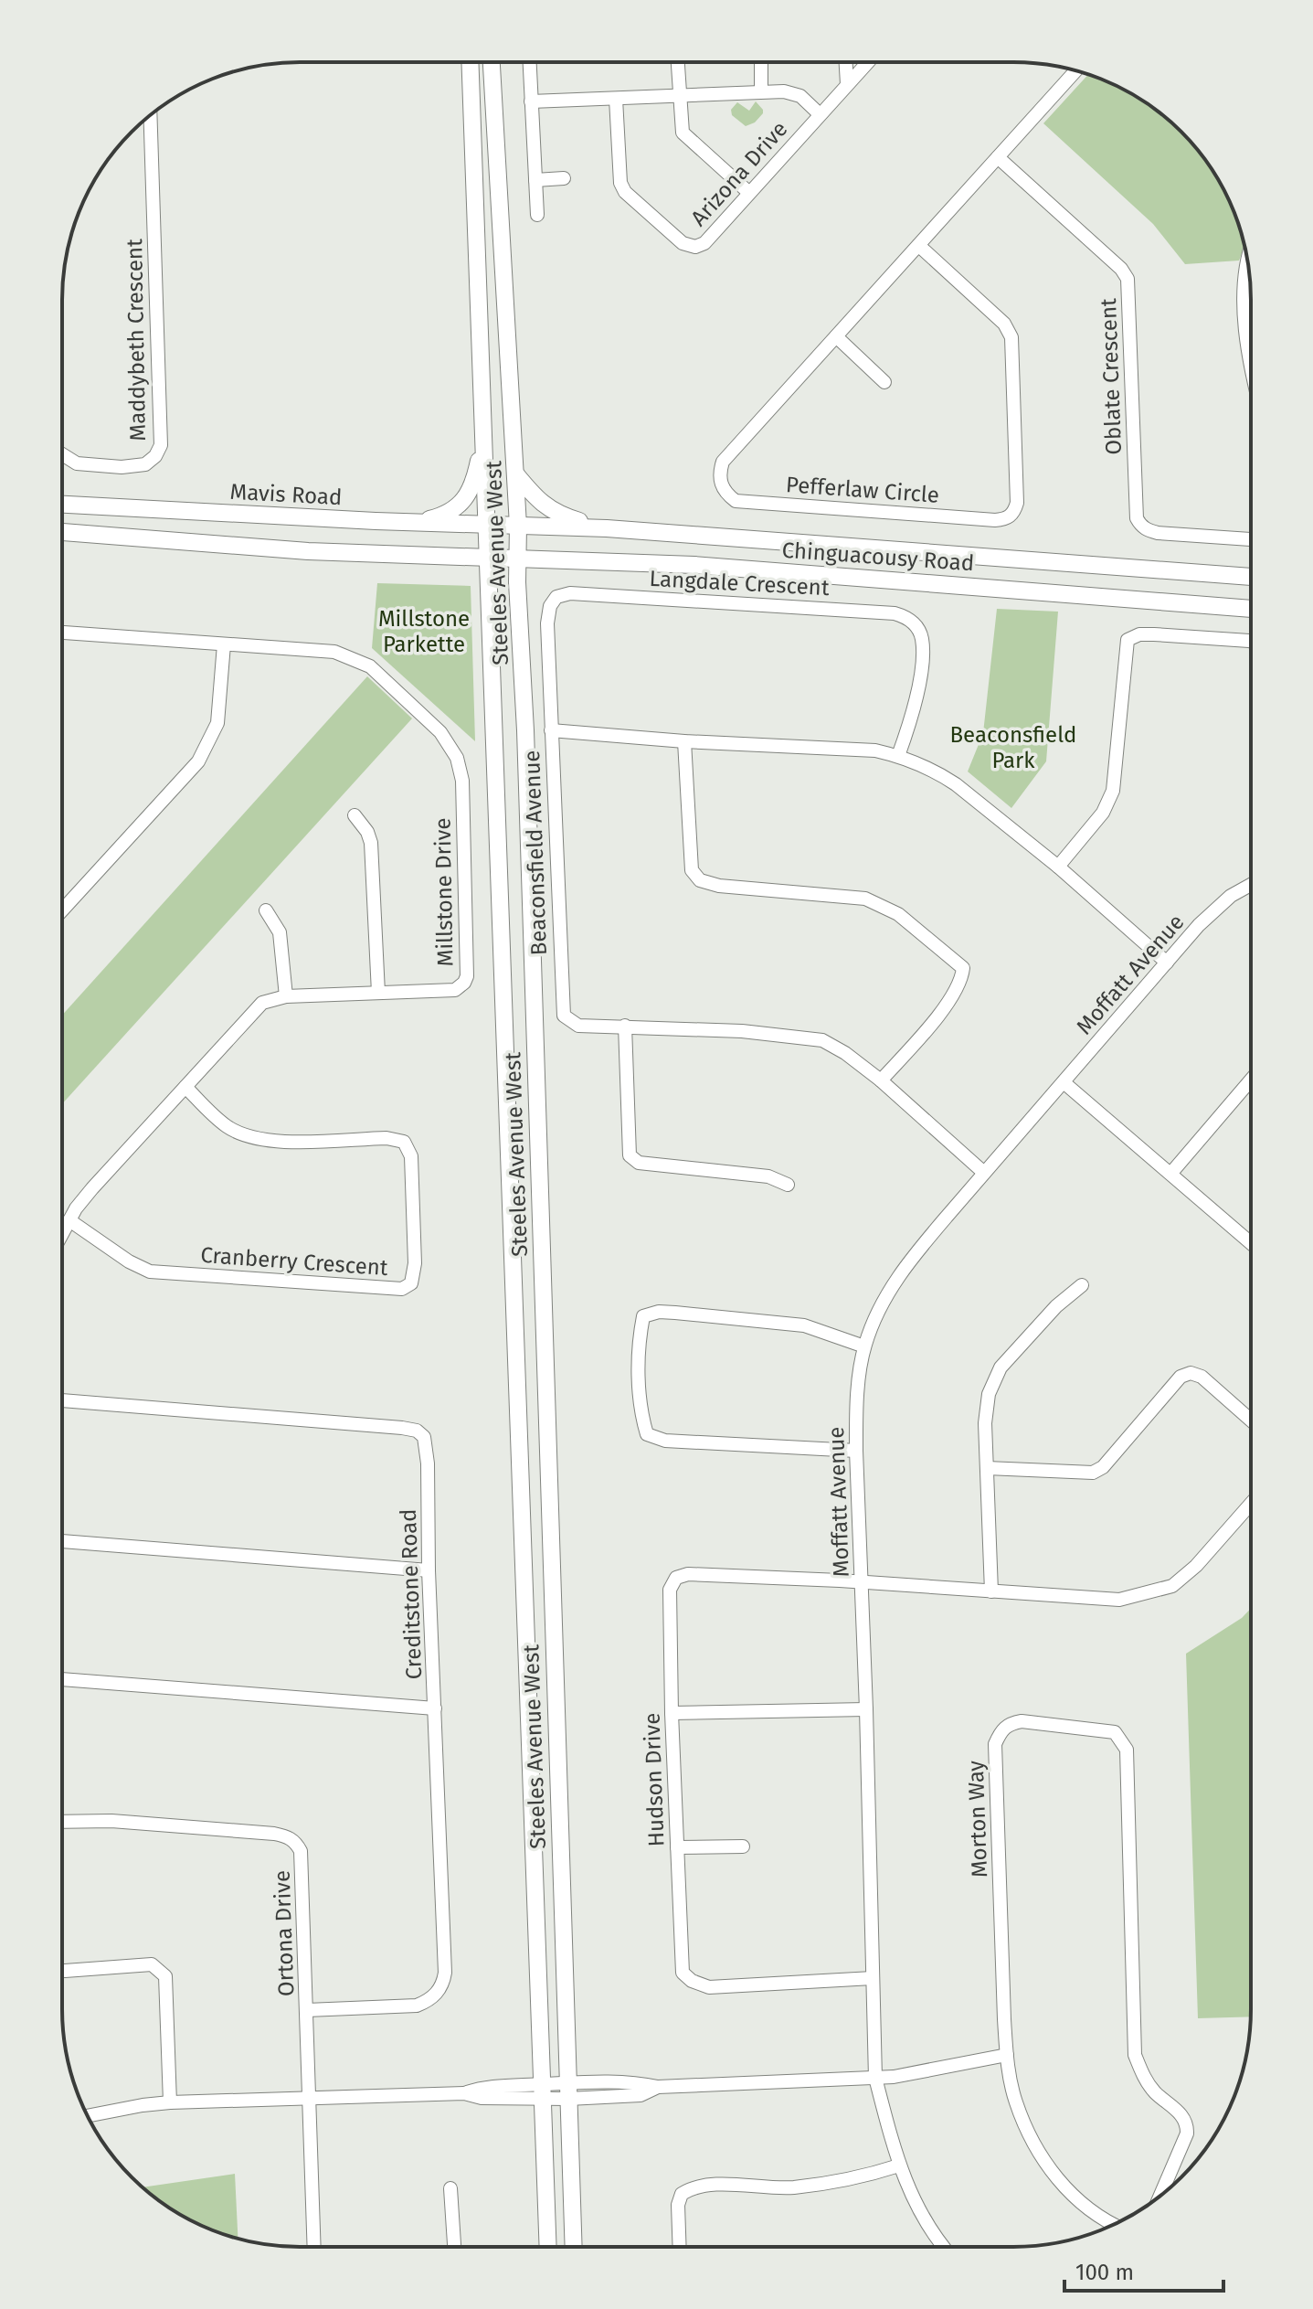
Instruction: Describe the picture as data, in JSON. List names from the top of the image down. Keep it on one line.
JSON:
{"streets":{"main road":["Mavis Road","Chinguacousy Road","Steeles Avenue West"],"street":["Arizona Drive","Maddybeth Crescent","Oblate Crescent","Pefferlaw Circle","Langdale Crescent","Beaconsfield Avenue","Millstone Drive","Moffatt Avenue","Cranberry Crescent","Creditstone Road","Hudson Drive","Morton Way","Ortona Drive"]},"crossings":[["Oblate Crescent","Pefferlaw Circle"],["Mavis Road","Chinguacousy Road"],["Mavis Road","Steeles Avenue West"],["Chinguacousy Road","Steeles Avenue West"],["Langdale Crescent","Beaconsfield Avenue"],["Beaconsfield Avenue","Moffatt Avenue"],["Millstone Drive","Cranberry Crescent"],["Moffatt Avenue","Hudson Drive"],["Creditstone Road","Ortona Drive"]],"parks":["Millstone Parkette","Beaconsfield Park"],"scale_bar":"100 m"}
